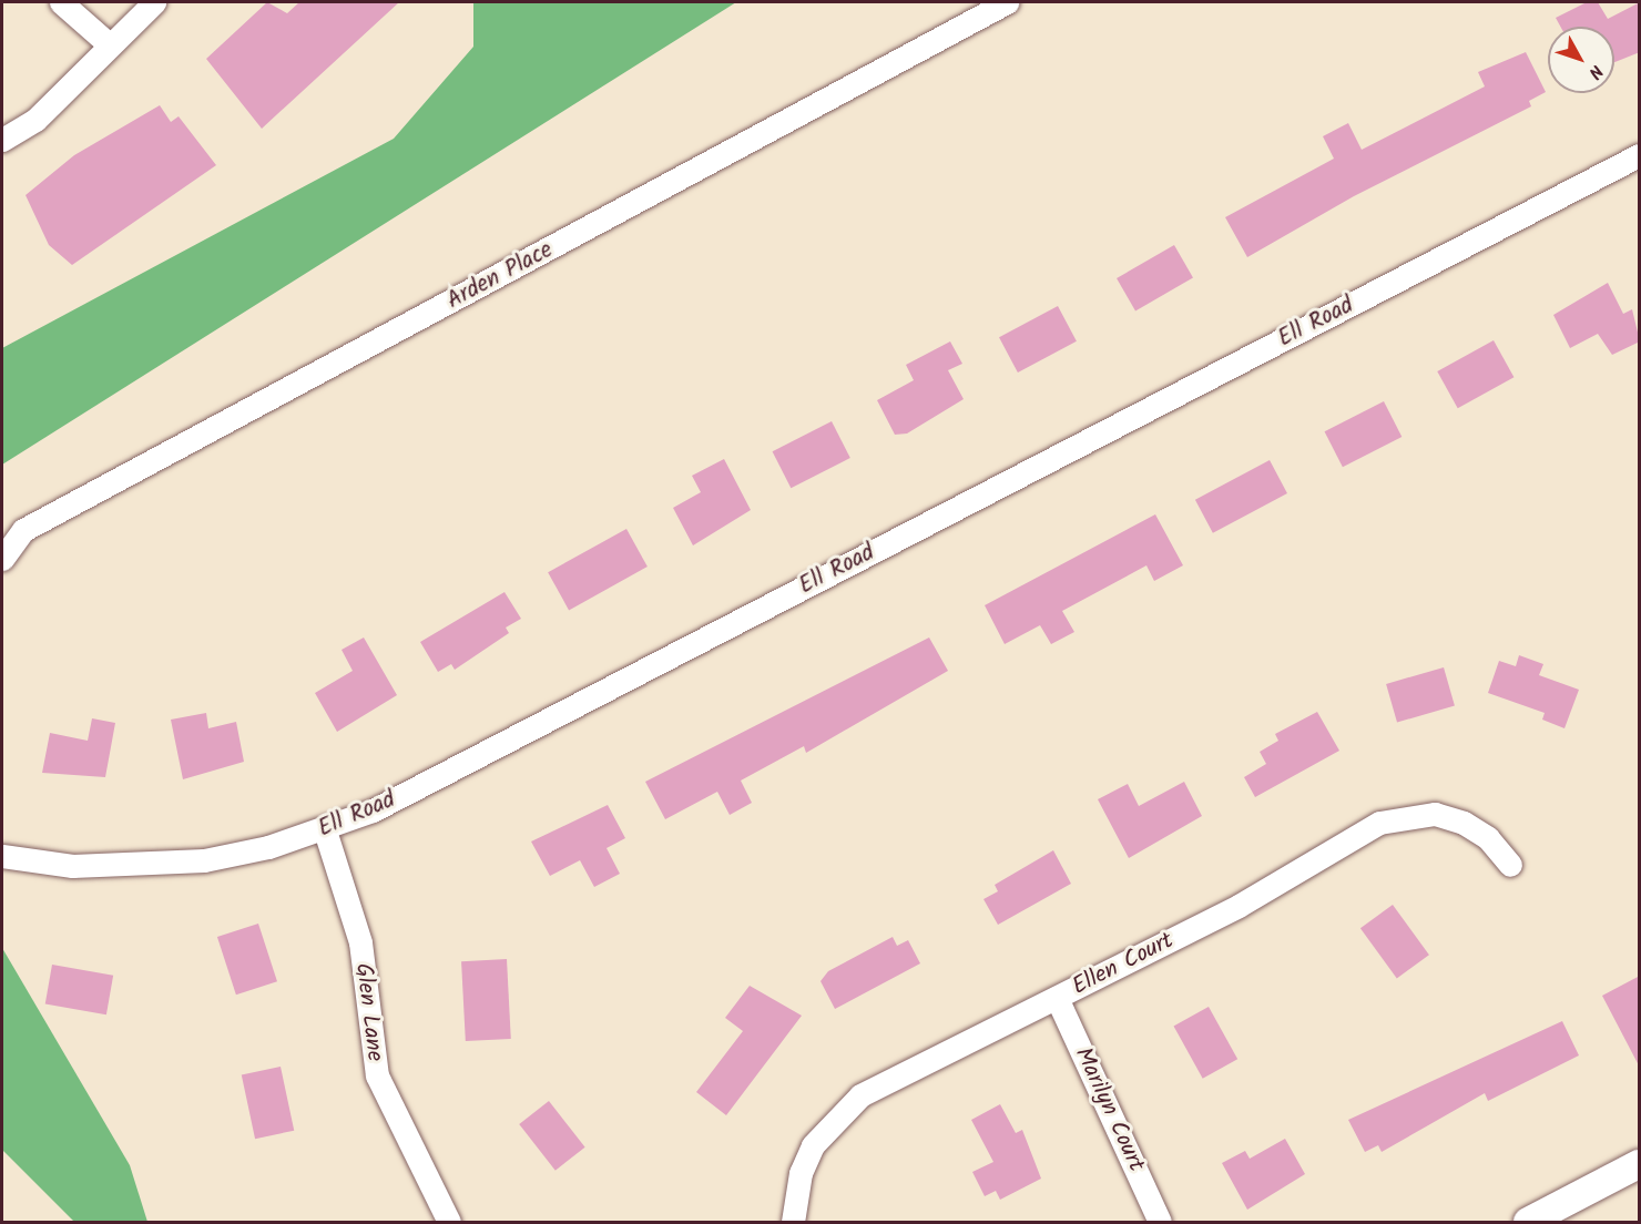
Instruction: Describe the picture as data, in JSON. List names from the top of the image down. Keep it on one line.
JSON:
{"streets":{"street":["Arden Place","Ell Road","Ellen Court","Glen Lane","Marilyn Court"]},"crossings":[["Ell Road","Glen Lane"],["Ellen Court","Marilyn Court"]],"north":"bottom right"}
